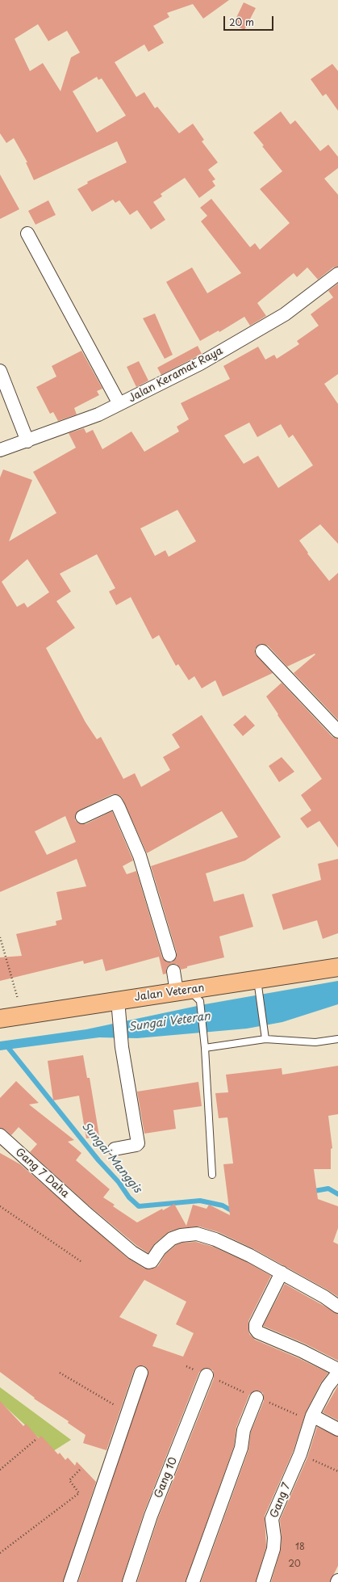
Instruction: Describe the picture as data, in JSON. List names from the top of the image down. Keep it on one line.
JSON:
{"streets":{"main road":["Jalan Veteran"],"street":["Jalan Keramat Raya","Gang 7 Daha","Gang 10","Gang 7"]},"water":["Sungai Veteran","Sungai Manggis"],"house_numbers":["18","20"],"scale_bar":"20 m"}
